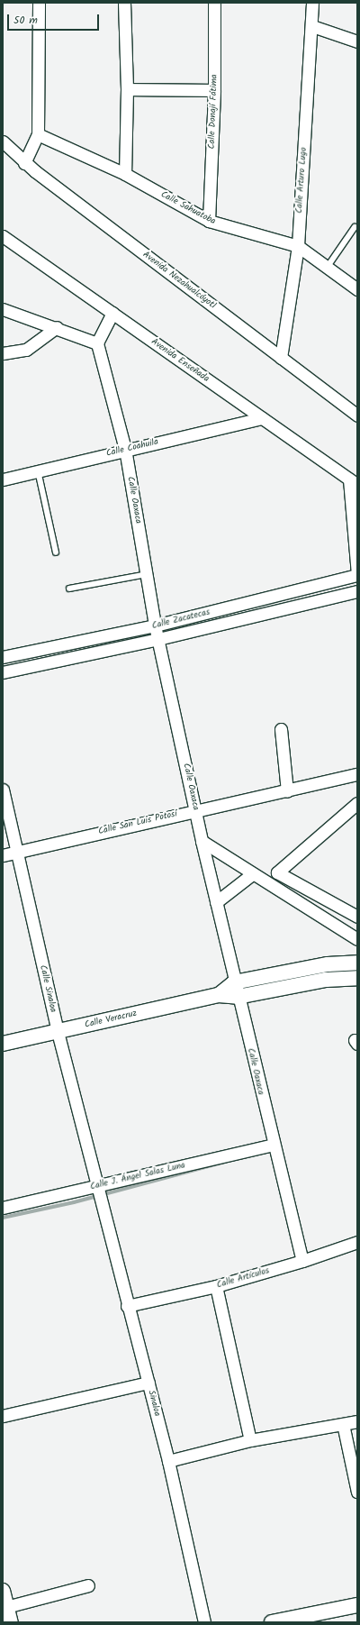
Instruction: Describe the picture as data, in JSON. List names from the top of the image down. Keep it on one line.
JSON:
{"streets":{"street":["Calle Donají Fátima","Calle Arturo Lugo","Calle Sahuatoba","Avenida Nezahualcóyotl","Avenida Enseñada","Calle Coahuila","Calle Oaxaca","Calle Zacatecas","Calle San Luis Potosí","Calle Sinaloa","Calle Veracruz","Calle J. Ángel Salas Luna","Calle Artículos","Sinaloa"]},"crossings":[["Calle Donají Fátima","Calle Sahuatoba"],["Calle Arturo Lugo","Calle Sahuatoba"],["Calle Arturo Lugo","Avenida Nezahualcóyotl"],["Avenida Enseñada","Calle Coahuila"],["Calle Coahuila","Calle Oaxaca"],["Calle Oaxaca","Calle Zacatecas"],["Calle Oaxaca","Calle San Luis Potosí"],["Calle Oaxaca","Calle Veracruz"],["Calle Oaxaca","Calle J. Ángel Salas Luna"],["Calle Oaxaca","Calle Artículos"],["Calle San Luis Potosí","Calle Sinaloa"],["Calle Sinaloa","Calle Veracruz"],["Calle Sinaloa","Calle J. Ángel Salas Luna"],["Calle Sinaloa","Sinaloa"],["Calle J. Ángel Salas Luna","Sinaloa"],["Calle Artículos","Sinaloa"]],"scale_bar":"50 m"}
